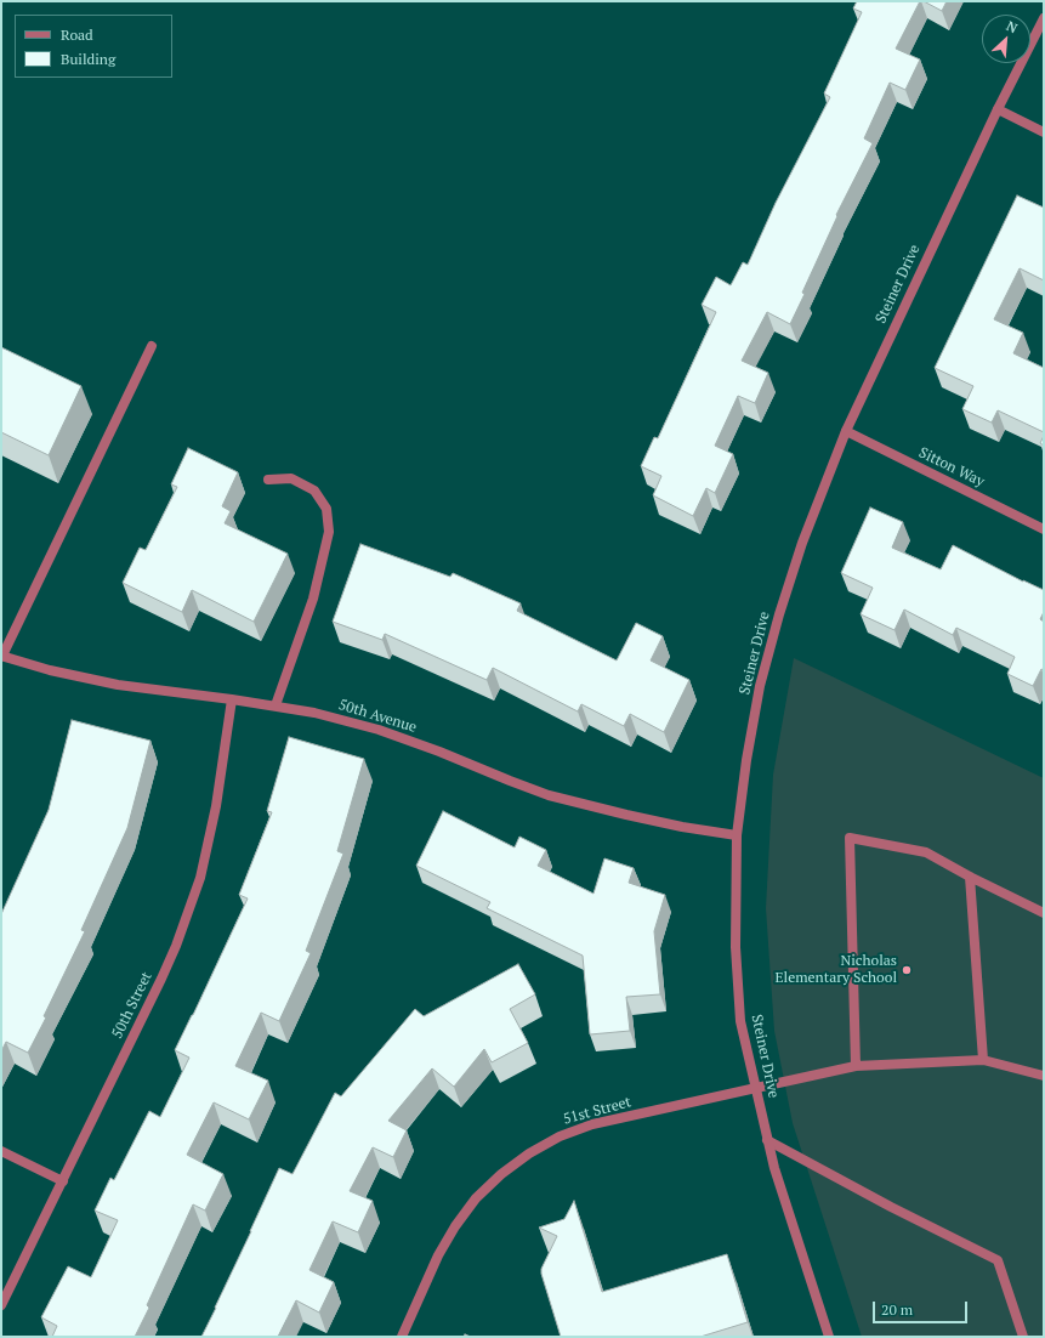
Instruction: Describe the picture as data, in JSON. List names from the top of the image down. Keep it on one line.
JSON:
{"streets":{"street":["Steiner Drive","Sitton Way","50th Avenue","50th Street","51st Street"]},"crossings":[["Steiner Drive","Sitton Way"],["Steiner Drive","50th Avenue"],["Steiner Drive","51st Street"],["50th Avenue","50th Street"]],"places":["Nicholas Elementary School"],"legend":["Road","Building"],"scale_bar":"20 m","north":"top right"}
